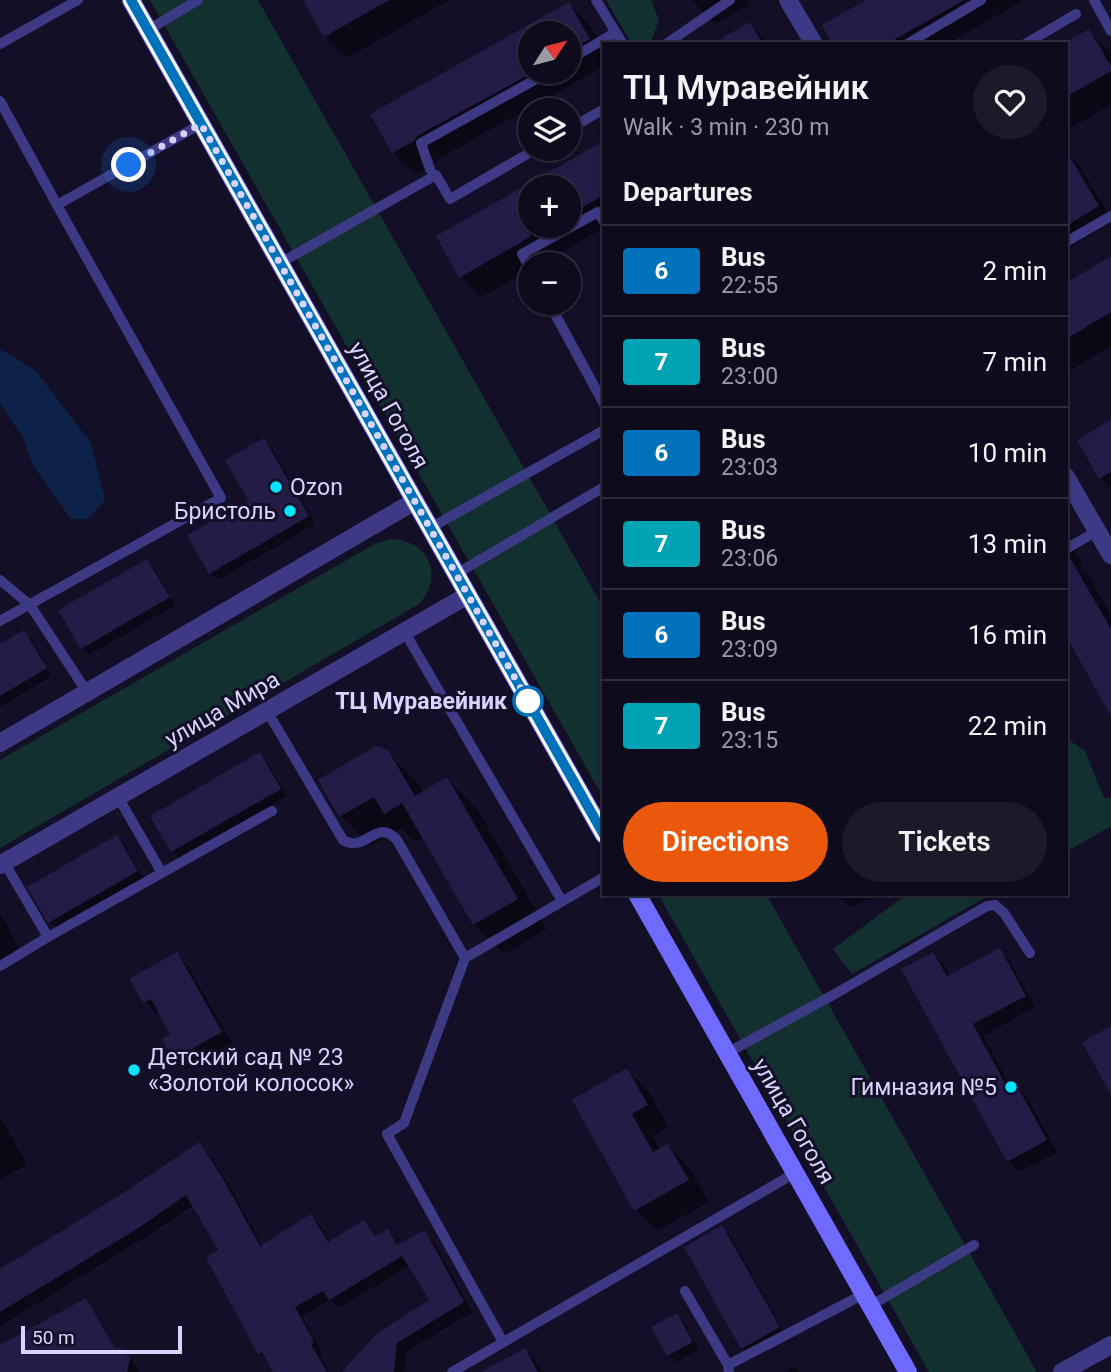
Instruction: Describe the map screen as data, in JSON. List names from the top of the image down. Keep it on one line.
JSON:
{"streets":{"main road":["улица Гоголя"],"street":["улица Мира"]},"crossings":[["улица Гоголя","улица Мира"]],"places":["Ozon","Бристоль","ТЦ Муравейник","Детский сад № 23 «Золотой колосок»","Гимназия №5"],"lines":["bus line 6"],"scale_bar":"50 m","north":"top right","page":{"map_buttons":["+","−"],"heading":[["ТЦ Муравейник","Walk · 3 min · 230 m"],"Departures"],"list":[{"mark":"6","name":"Bus","note":"22:55","value":"2 min"},{"mark":"7","name":"Bus","note":"23:00","value":"7 min"},{"mark":"6","name":"Bus","note":"23:03","value":"10 min"},{"mark":"7","name":"Bus","note":"23:06","value":"13 min"},{"mark":"6","name":"Bus","note":"23:09","value":"16 min"},{"mark":"7","name":"Bus","note":"23:15","value":"22 min"}],"buttons":["Directions","Tickets"],"scale":"50 m"}}
